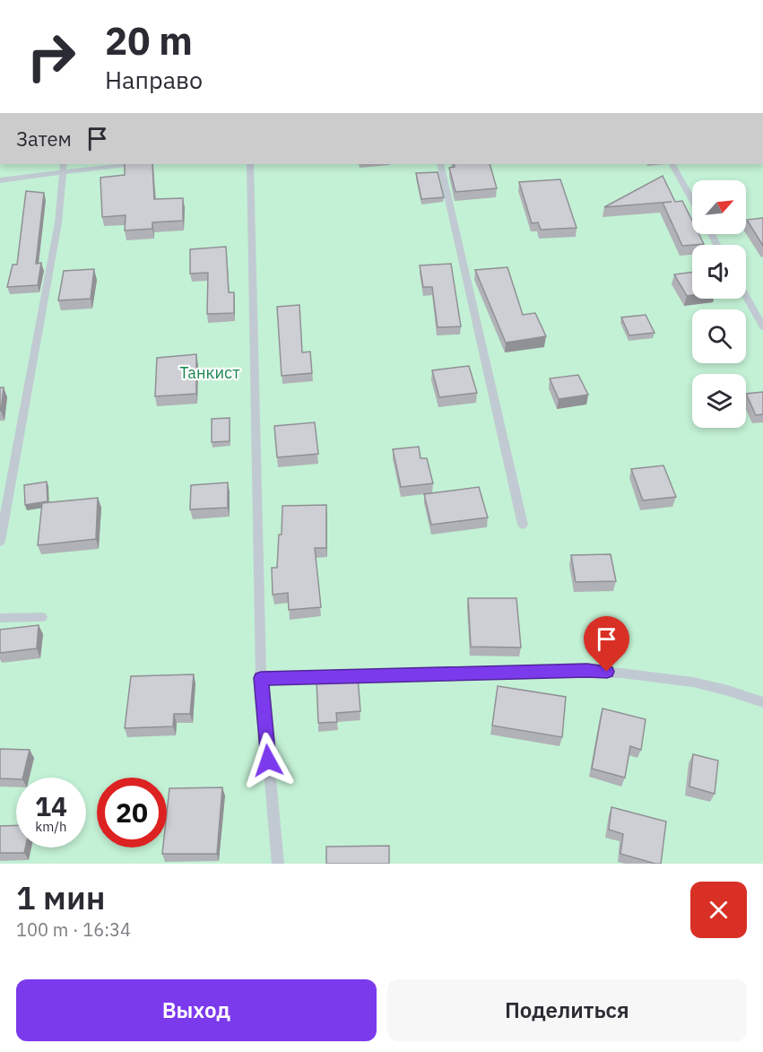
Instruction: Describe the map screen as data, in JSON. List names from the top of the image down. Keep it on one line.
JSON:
{"parks":["Танкист"],"north":"top right","page":{"turn":["20 m","Направо"],"then":"Затем","speed":"14 km/h","limit":"20","heading":["1 мин","100 m · 16:34"],"buttons":["Выход","Поделиться"]}}
